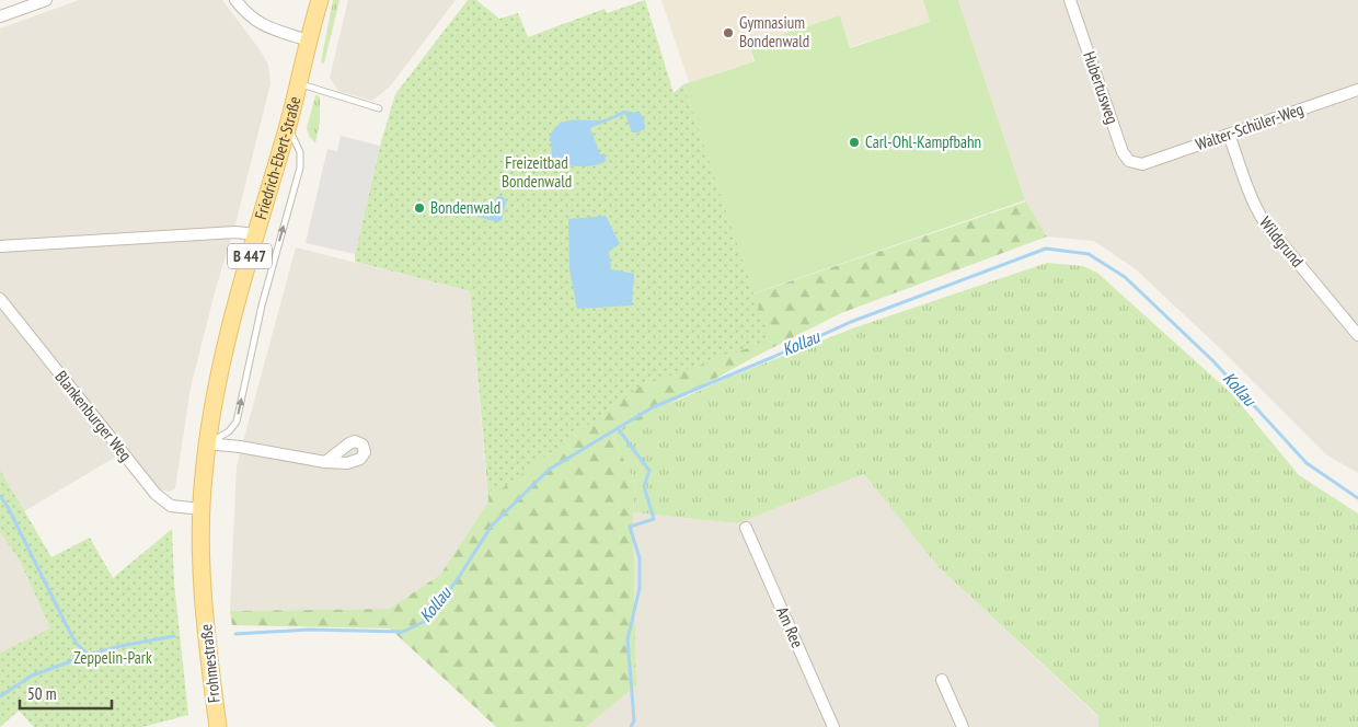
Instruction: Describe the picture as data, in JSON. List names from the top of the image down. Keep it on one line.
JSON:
{"streets":{"main road":["Friedrich-Ebert-Straße","B 447","Frohmestraße"],"street":["Hubertusweg","Walter-Schüler-Weg","Wildgrund","Blankenburger Weg","Am Ree"]},"crossings":[["Hubertusweg","Walter-Schüler-Weg"],["Walter-Schüler-Weg","Wildgrund"],["Friedrich-Ebert-Straße","Blankenburger Weg"],["Friedrich-Ebert-Straße","Frohmestraße"]],"water":["Kollau"],"parks":["Freizeitbad Bondenwald","Zeppelin-Park"],"places":["Gymnasium Bondenwald","Carl-Ohl-Kampfbahn","Bondenwald"],"scale_bar":"50 m"}
